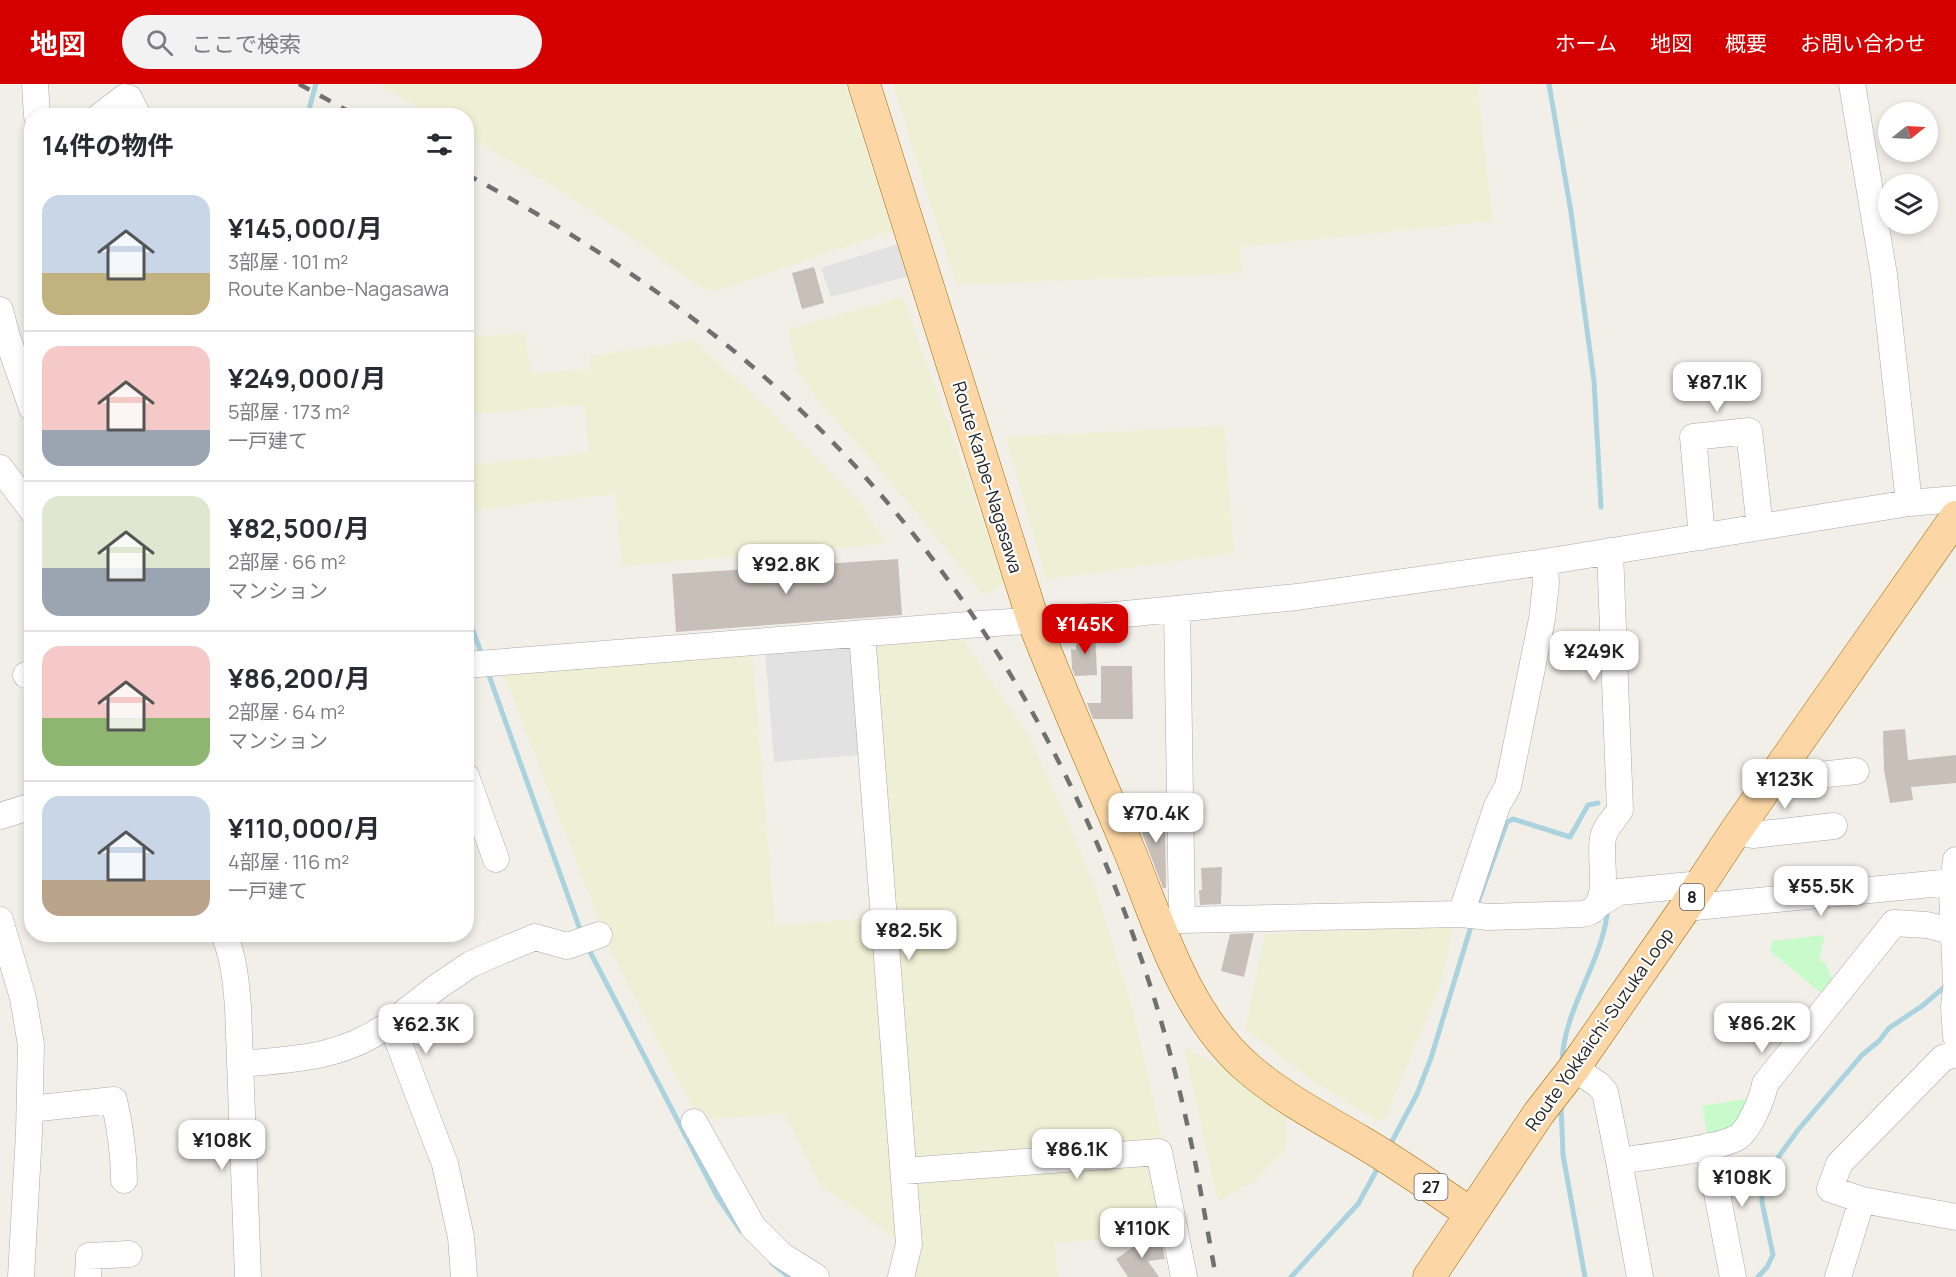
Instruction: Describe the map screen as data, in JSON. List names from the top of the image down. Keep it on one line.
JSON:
{"streets":{"main road":["Route Kanbe-Nagasawa","8","Route Yokkaichi-Suzuka Loop","27"]},"crossings":[["Route Kanbe-Nagasawa","Route Yokkaichi-Suzuka Loop"]],"north":"right","page":{"header":"地図","search":"ここで検索","nav":["ホーム","地図","概要","お問い合わせ"],"heading":"14件の物件","list":[{"name":"¥145,000/月","note":"3部屋 · 101 m² · Route Kanbe-Nagasawa"},{"name":"¥249,000/月","note":"5部屋 · 173 m² · 一戸建て"},{"name":"¥82,500/月","note":"2部屋 · 66 m² · マンション"},{"name":"¥86,200/月","note":"2部屋 · 64 m² · マンション"},{"name":"¥110,000/月","note":"4部屋 · 116 m² · 一戸建て"}],"price":["¥87.1K","¥92.8K","¥145K","¥249K","¥123K","¥70.4K","¥55.5K","¥82.5K","¥86.2K","¥62.3K","¥108K","¥86.1K","¥108K","¥110K"]}}
